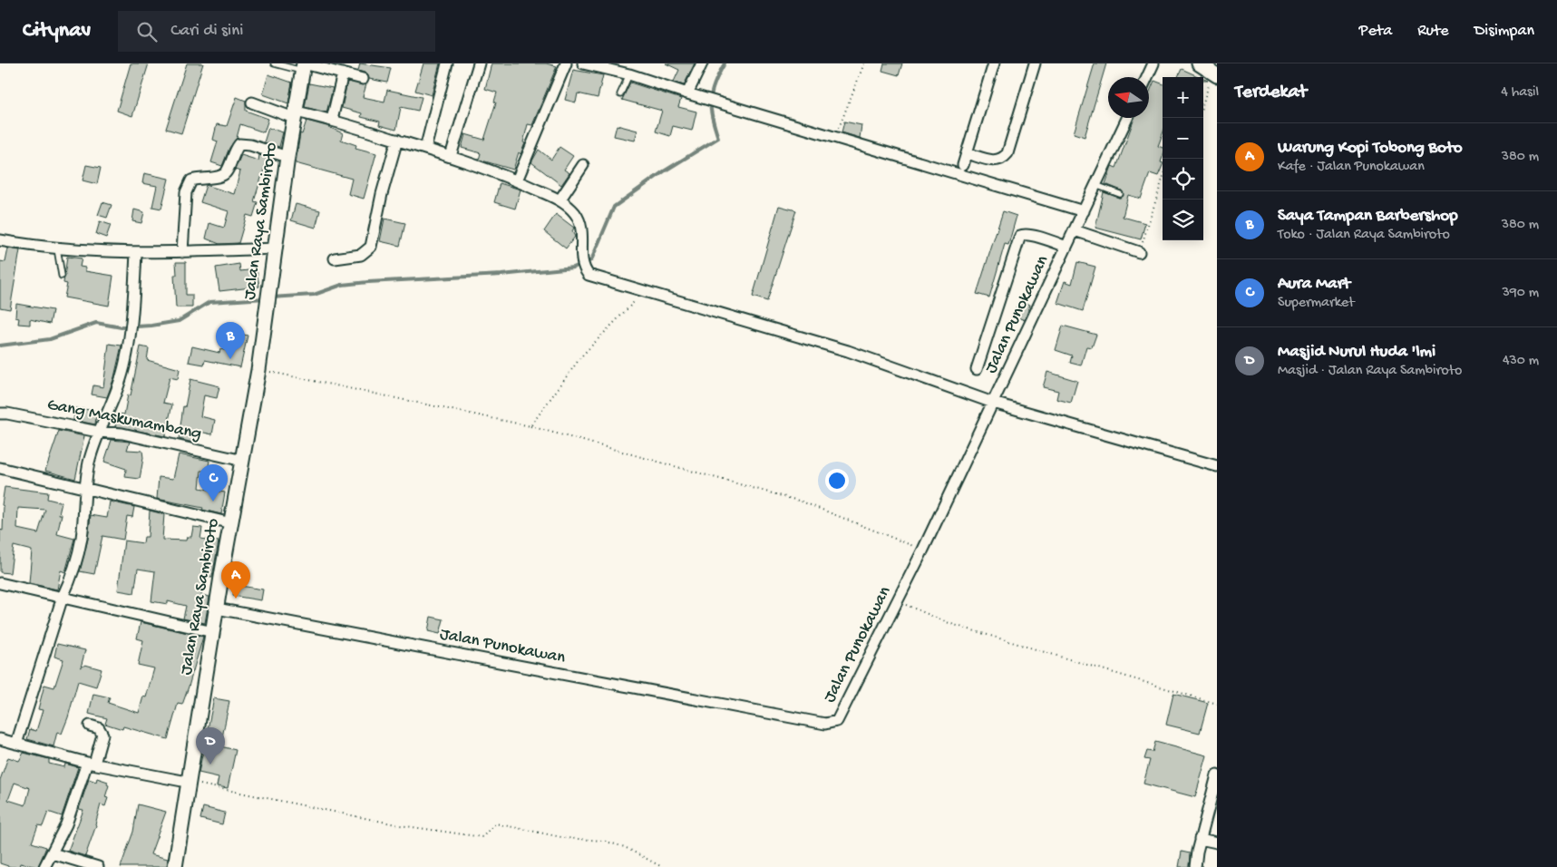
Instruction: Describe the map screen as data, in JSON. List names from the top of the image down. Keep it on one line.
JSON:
{"streets":{"street":["Jalan Raya Sambiroto","Jalan Punokawan","Gang Maskumambang"]},"crossings":[["Jalan Raya Sambiroto","Jalan Punokawan"],["Jalan Raya Sambiroto","Gang Maskumambang"]],"north":"left","page":{"header":"Citynav","search":"Cari di sini","nav":["Peta","Rute","Disimpan"],"heading":["Terdekat","4 hasil"],"map_buttons":["+","−"],"list":[{"mark":"A","name":"Warung Kopi Tobong Boto","note":"Kafe · Jalan Punokawan","value":"380 m"},{"mark":"B","name":"Saya Tampan Barbershop","note":"Toko · Jalan Raya Sambiroto","value":"380 m"},{"mark":"C","name":"Aura Mart","note":"Supermarket","value":"390 m"},{"mark":"D","name":"Masjid Nurul Huda 'lmi","note":"Masjid · Jalan Raya Sambiroto","value":"430 m"}],"pins":["B","C","A","D"]}}
